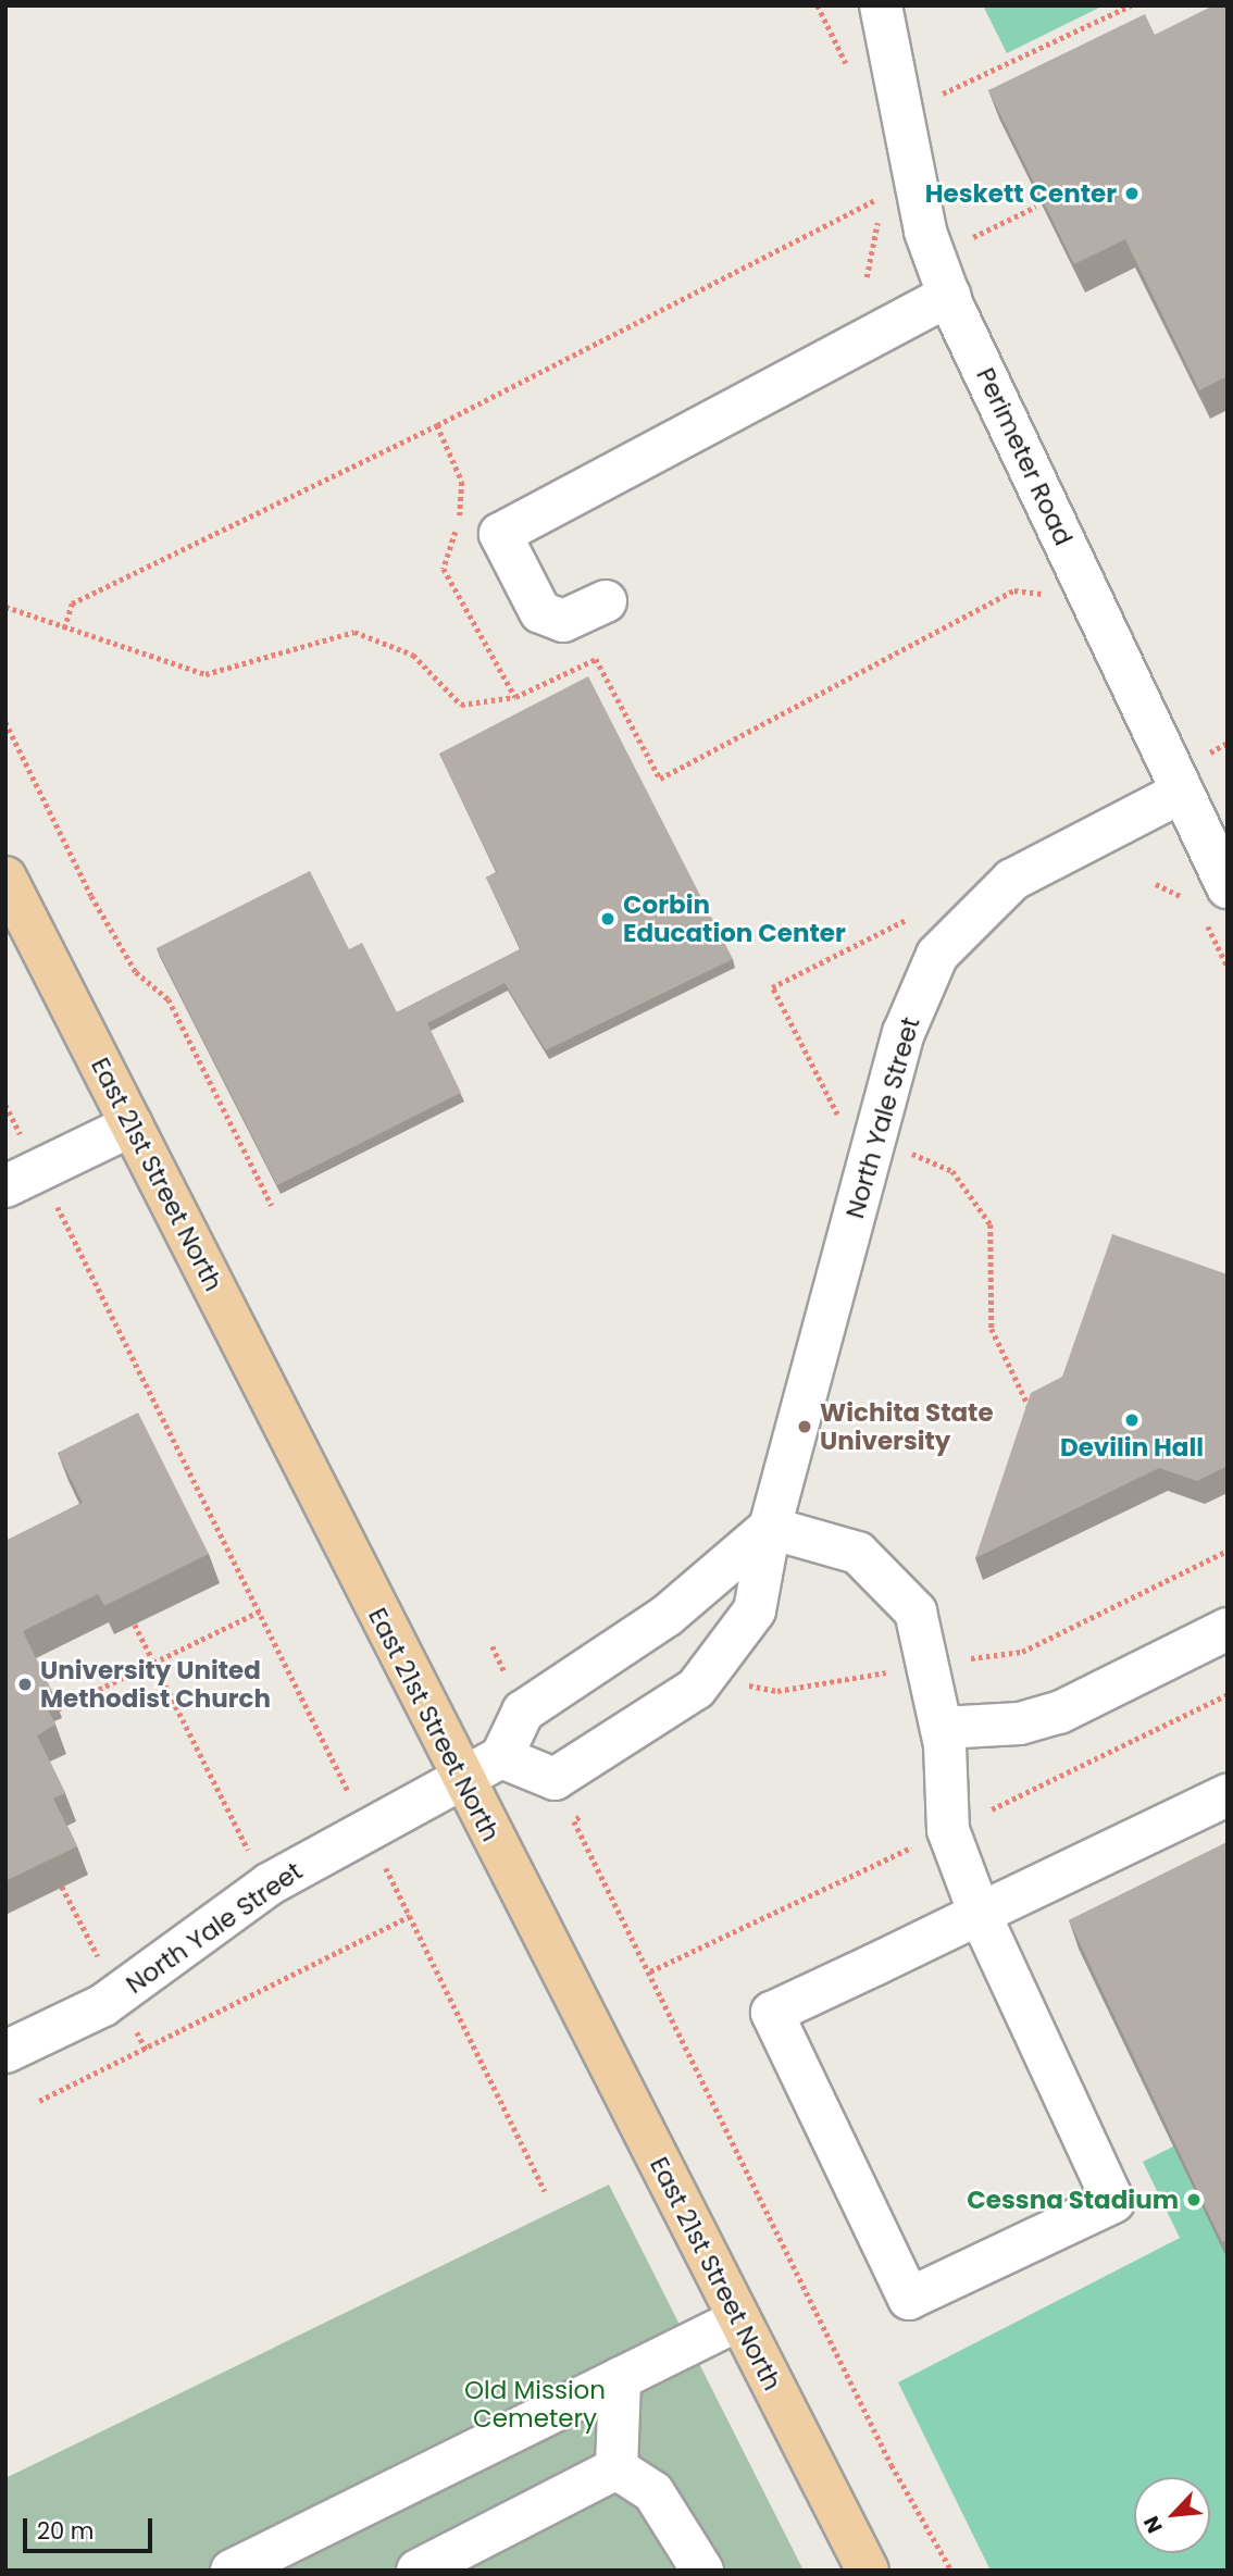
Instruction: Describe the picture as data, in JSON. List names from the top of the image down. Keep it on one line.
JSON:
{"streets":{"main road":["East 21st Street North"],"street":["Perimeter Road","North Yale Street"]},"crossings":[["Perimeter Road","North Yale Street"],["North Yale Street","East 21st Street North"]],"parks":["Old Mission Cemetery"],"places":["Heskett Center","Corbin Education Center","Devilin Hall","Wichita State University","University United Methodist Church","Cessna Stadium"],"scale_bar":"20 m","north":"bottom left"}
